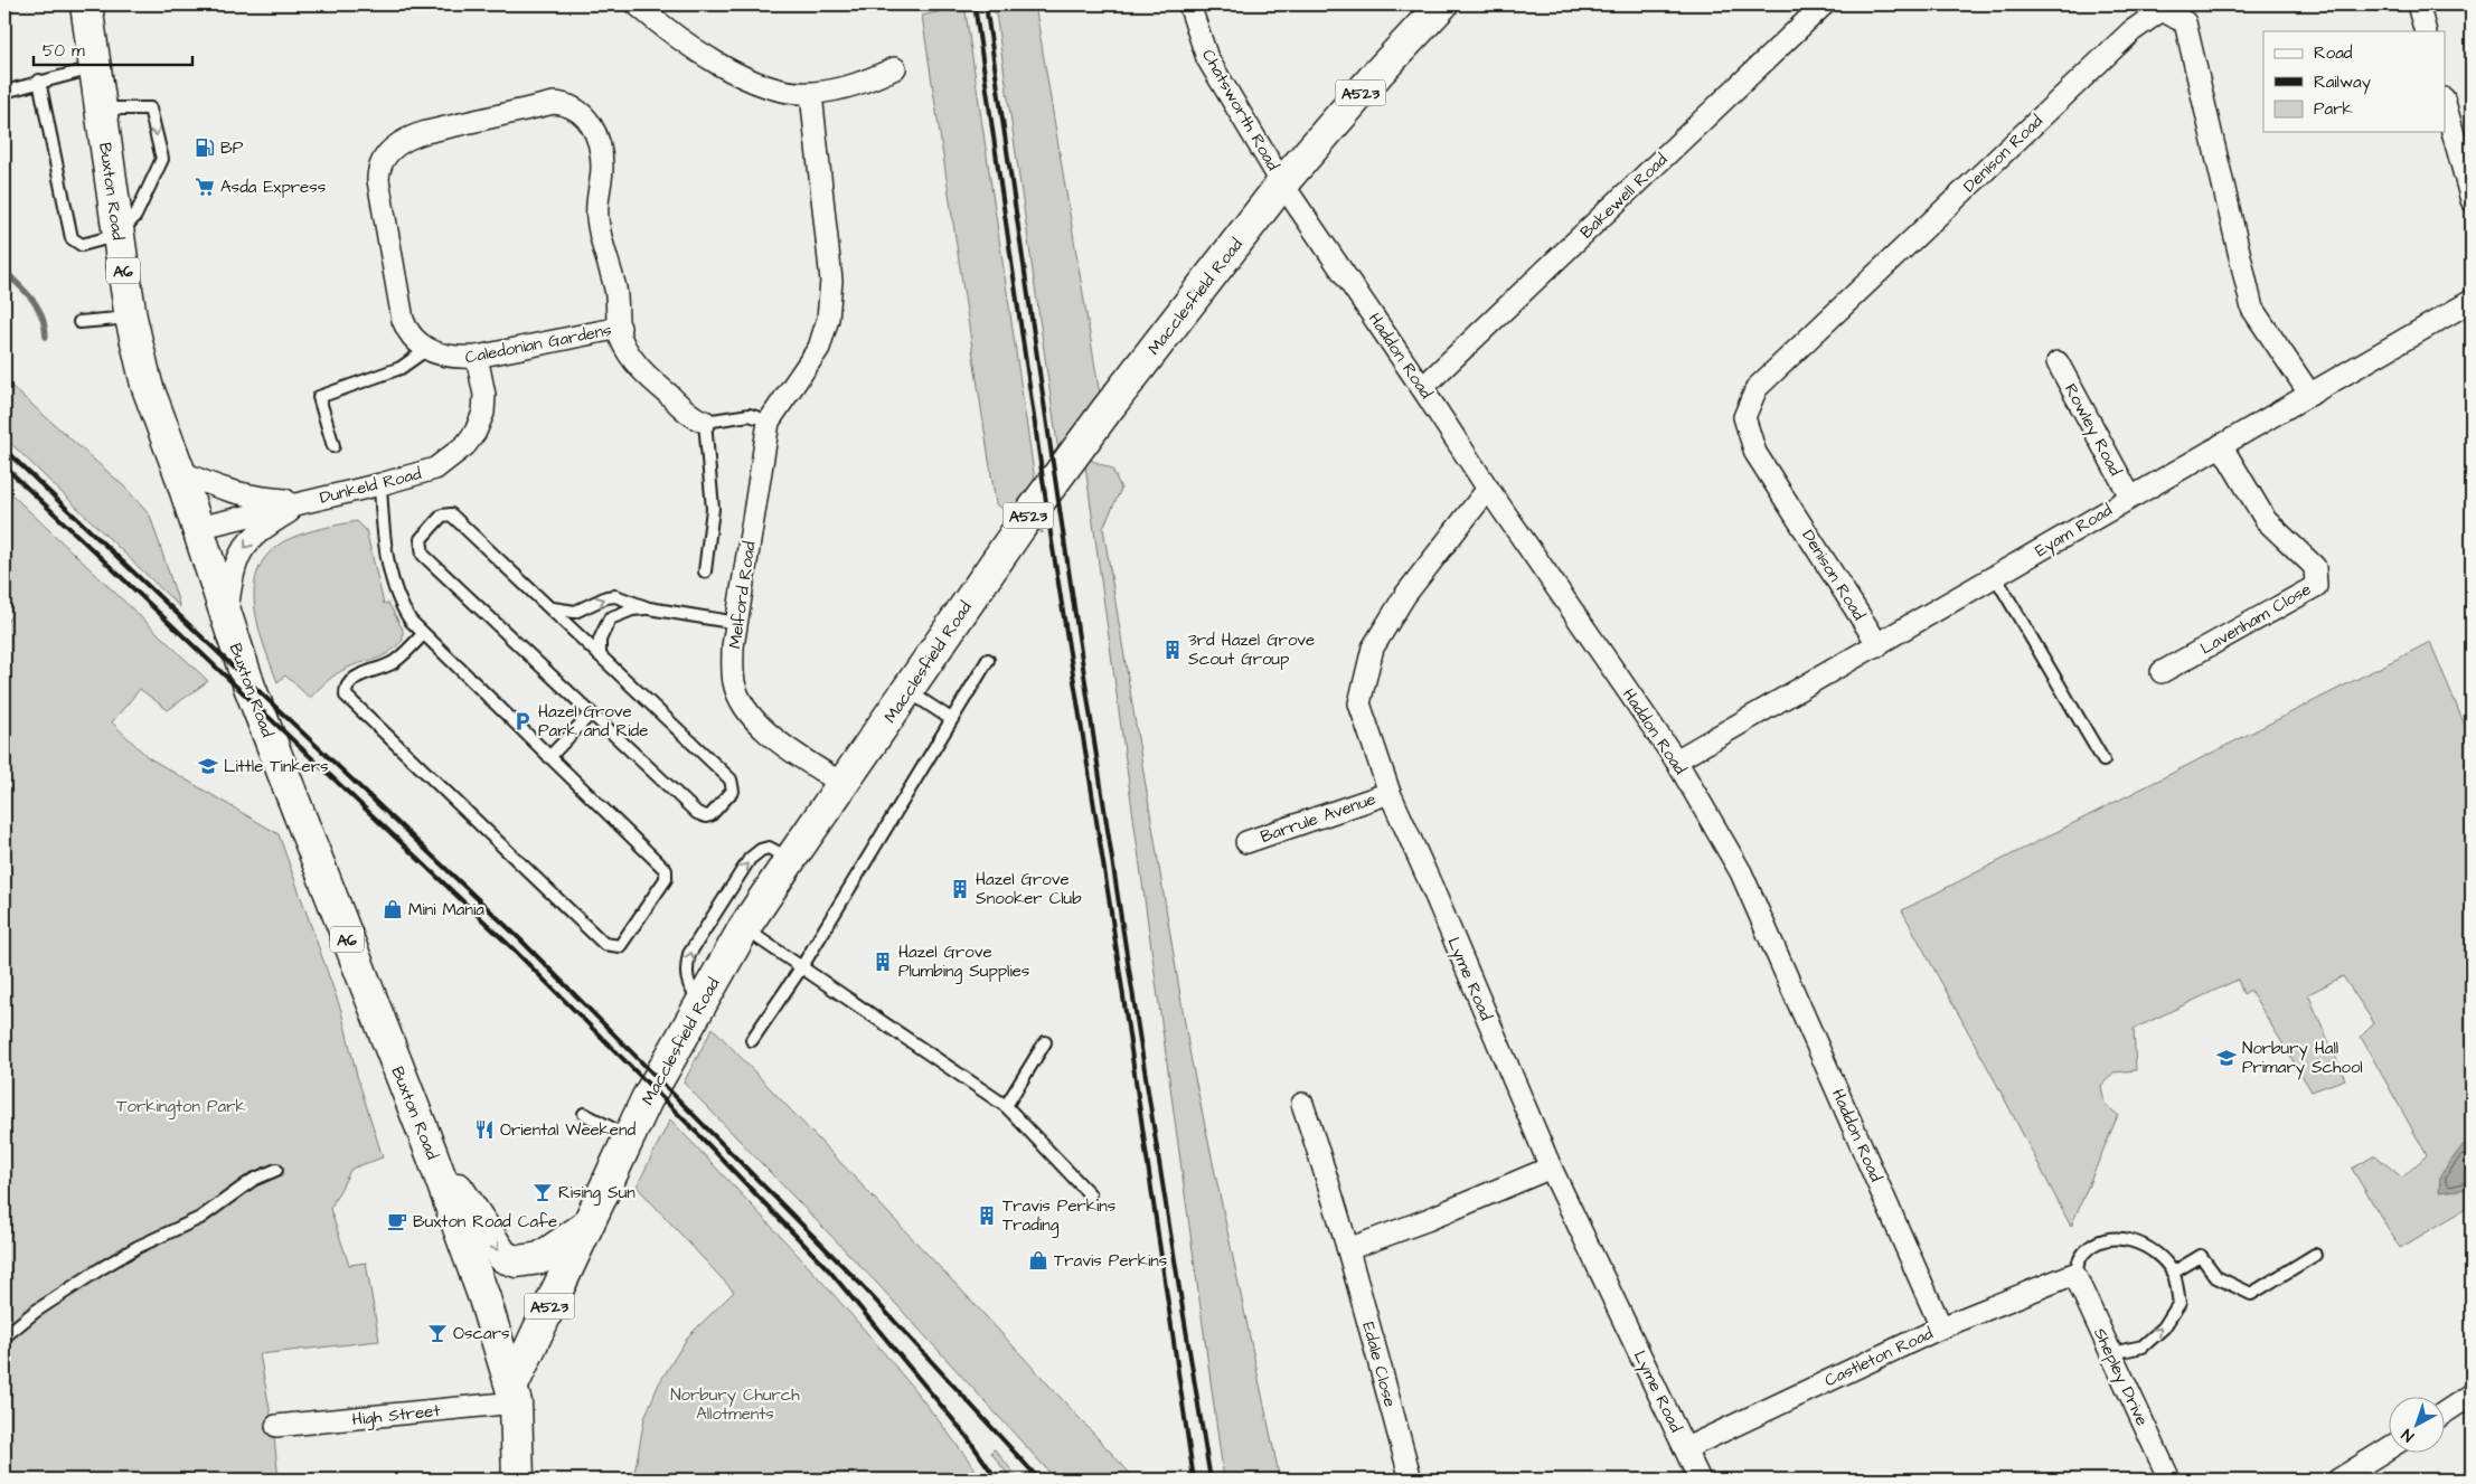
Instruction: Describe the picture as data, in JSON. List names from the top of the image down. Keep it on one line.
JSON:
{"streets":{"highway":["A523","Buxton Road","A6","Macclesfield Road"],"street":["Chatsworth Road","Denison Road","Bakewell Road","Caledonian Gardens","Haddon Road","Rowley Road","Dunkeld Road","Eyam Road","Melford Road","Lavenham Close","Barrule Avenue","Lyme Road","Castleton Road","Edale Close","Shepley Drive","High Street"]},"crossings":[["Chatsworth Road","Macclesfield Road"],["Chatsworth Road","Haddon Road"],["Denison Road","Eyam Road"],["Buxton Road","A6"],["Buxton Road","Macclesfield Road"],["Buxton Road","Dunkeld Road"],["Buxton Road","High Street"],["Bakewell Road","Haddon Road"],["A6","Macclesfield Road"],["A6","High Street"],["Macclesfield Road","Haddon Road"],["Macclesfield Road","Melford Road"],["Macclesfield Road","High Street"],["Caledonian Gardens","Dunkeld Road"],["Haddon Road","Eyam Road"],["Haddon Road","Lyme Road"],["Haddon Road","Castleton Road"],["Rowley Road","Eyam Road"],["Eyam Road","Lavenham Close"],["Barrule Avenue","Lyme Road"],["Lyme Road","Castleton Road"],["Castleton Road","Shepley Drive"]],"parks":["Torkington Park","Norbury Church Allotments"],"places":{"fuel station":["BP"],"supermarket":["Asda Express"],"building":["3rd Hazel Grove Scout Group","Hazel Grove Snooker Club","Hazel Grove Plumbing Supplies","Travis Perkins Trading"],"parking":["Hazel Grove Park and Ride"],"school or university":["Little Tinkers","Norbury Hall Primary School"],"shop":["Mini Mania","Travis Perkins"],"restaurant":["Oriental Weekend"],"bar":["Rising Sun","Oscars"],"cafe":["Buxton Road Cafe"]},"legend":["Road","Railway","Park"],"scale_bar":"50 m","north":"bottom left"}
